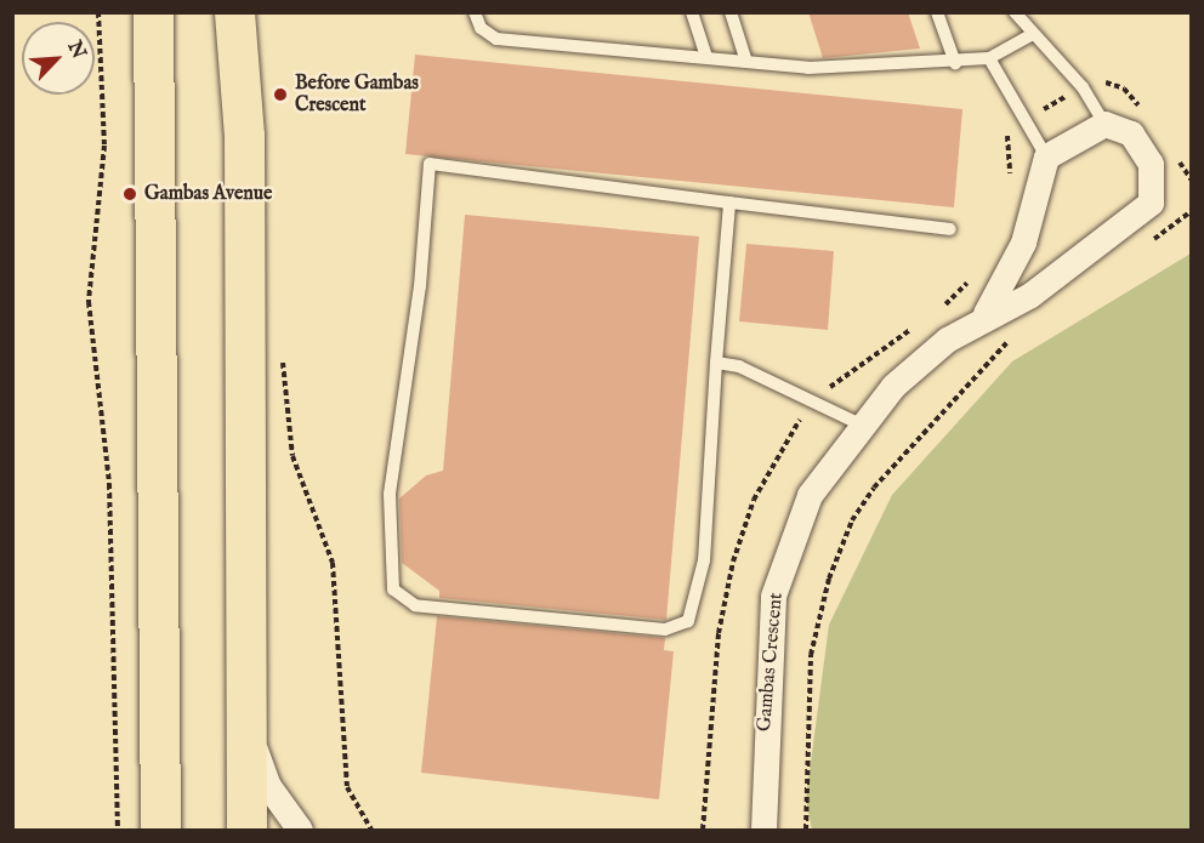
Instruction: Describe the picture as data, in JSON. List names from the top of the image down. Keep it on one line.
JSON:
{"streets":{"street":["Gambas Crescent"]},"places":["Before Gambas Crescent","Gambas Avenue"],"north":"top right"}
